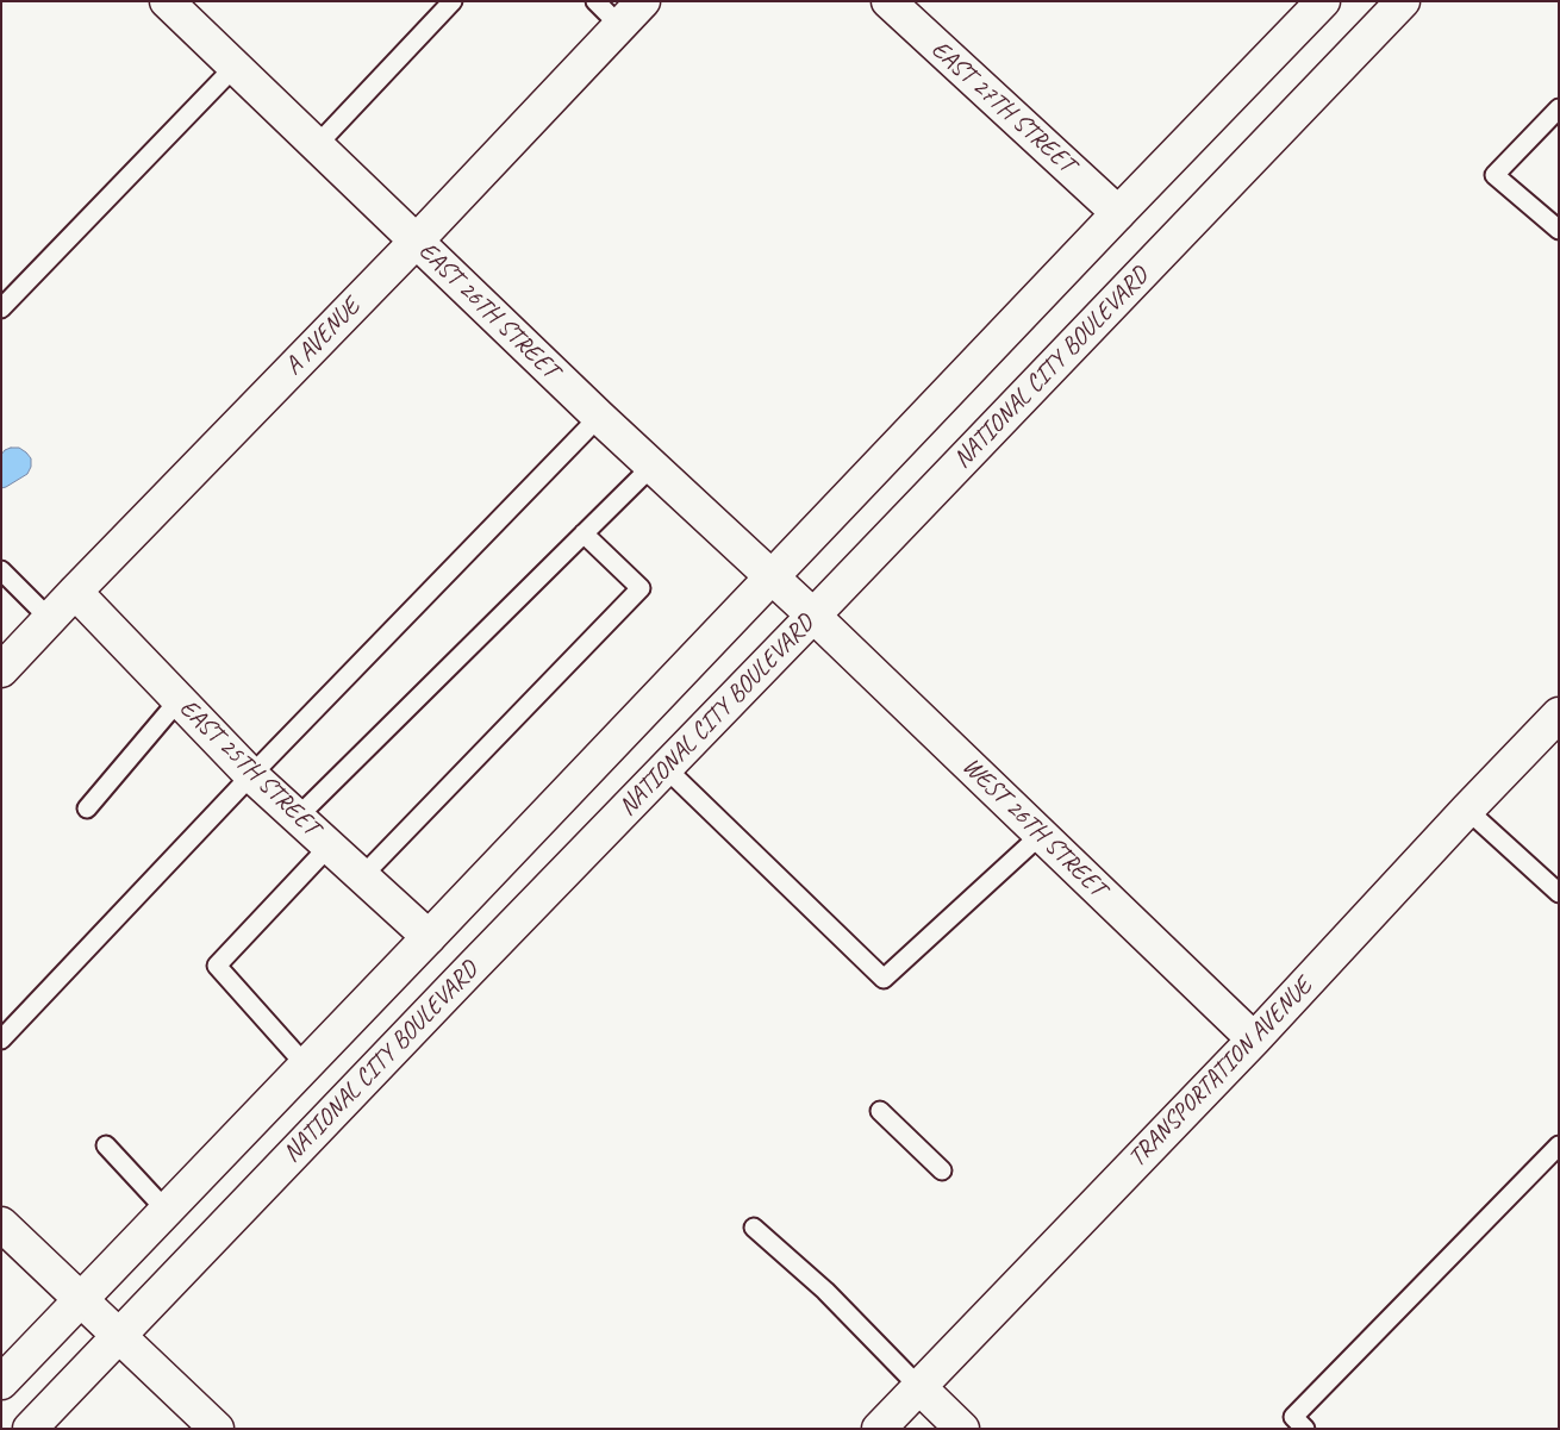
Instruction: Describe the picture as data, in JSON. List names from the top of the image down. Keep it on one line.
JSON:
{"streets":{"street":["EAST 27TH STREET","EAST 26TH STREET","A AVENUE","NATIONAL CITY BOULEVARD","EAST 25TH STREET","WEST 26TH STREET","TRANSPORTATION AVENUE"]},"crossings":[["EAST 27TH STREET","NATIONAL CITY BOULEVARD"],["EAST 26TH STREET","A AVENUE"],["EAST 26TH STREET","NATIONAL CITY BOULEVARD"],["EAST 26TH STREET","WEST 26TH STREET"],["A AVENUE","EAST 25TH STREET"],["NATIONAL CITY BOULEVARD","EAST 25TH STREET"],["NATIONAL CITY BOULEVARD","WEST 26TH STREET"],["WEST 26TH STREET","TRANSPORTATION AVENUE"]]}
